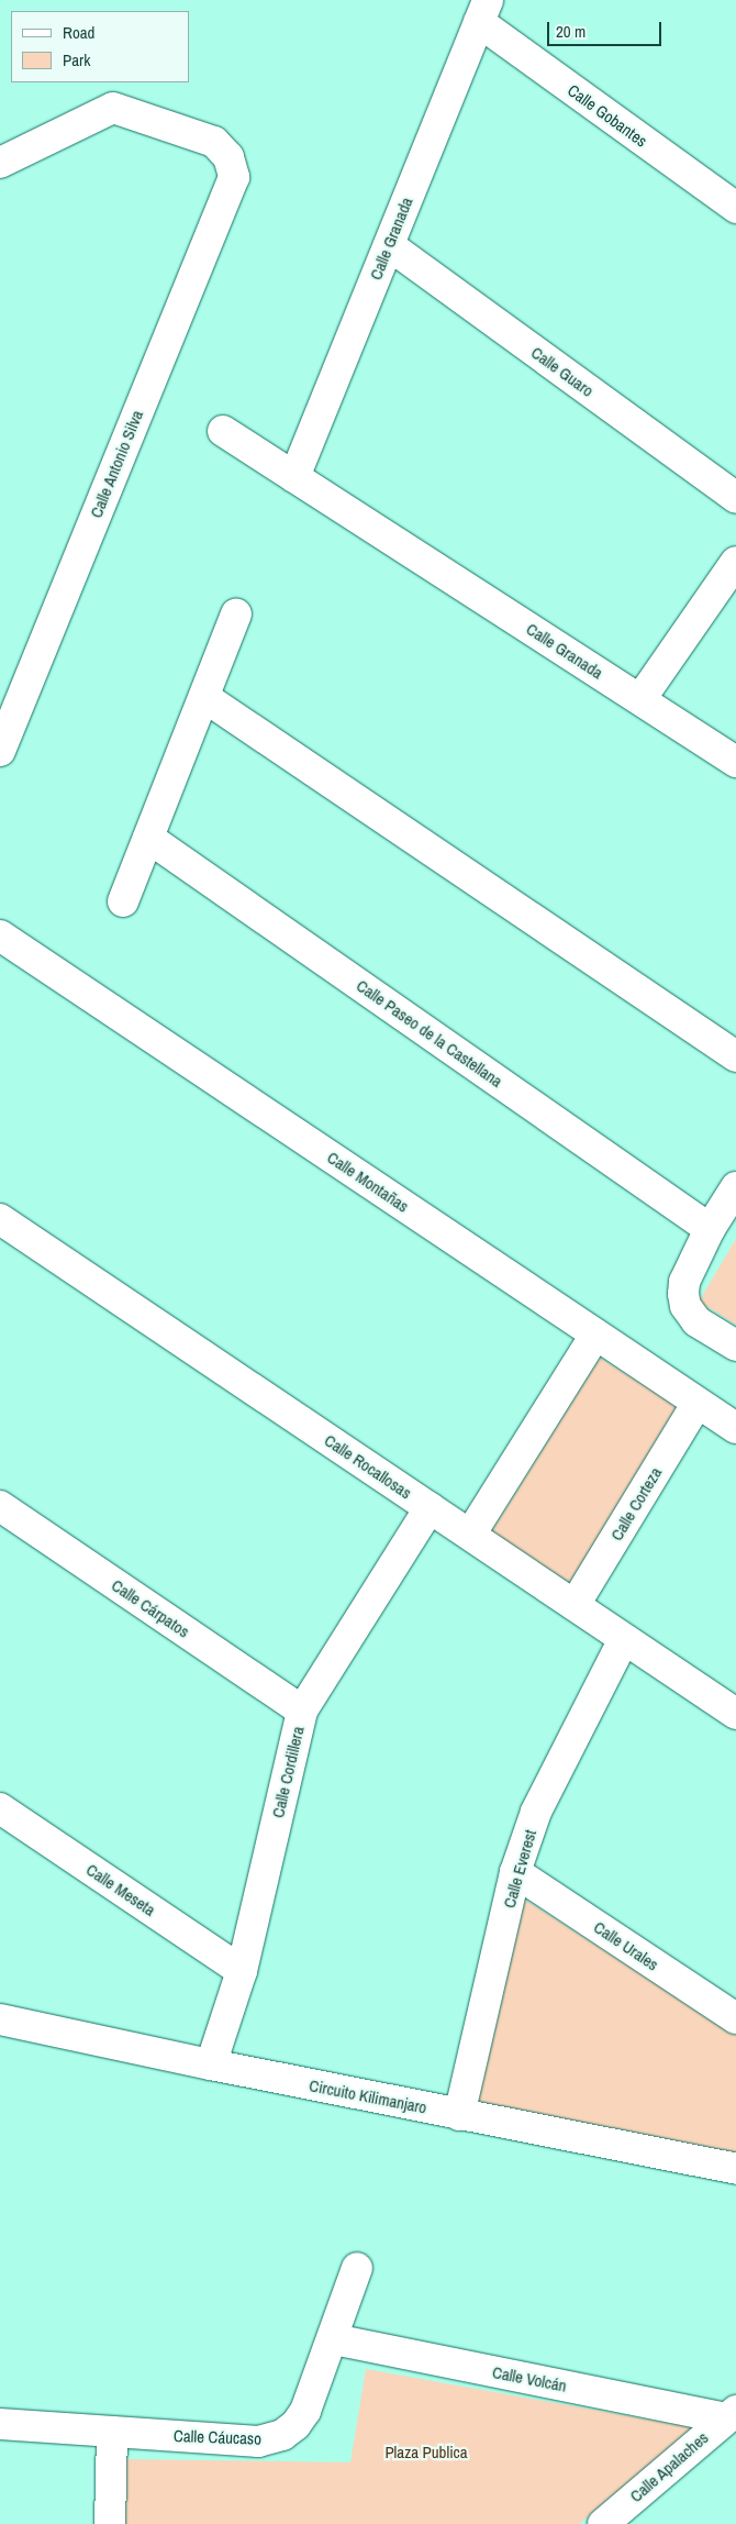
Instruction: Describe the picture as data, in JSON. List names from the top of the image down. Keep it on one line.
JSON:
{"streets":{"street":["Calle Gobantes","Calle Granada","Calle Guaro","Calle Antonio Silva","Calle Paseo de la Castellana","Calle Montañas","Calle Rocallosas","Calle Corteza","Calle Cárpatos","Calle Cordillera","Calle Everest","Calle Meseta","Calle Urales","Circuito Kilimanjaro","Calle Volcán","Calle Cáucaso","Calle Apalaches"]},"crossings":[["Calle Gobantes","Calle Granada"],["Calle Granada","Calle Guaro"],["Calle Montañas","Calle Corteza"],["Calle Rocallosas","Calle Corteza"],["Calle Rocallosas","Calle Cordillera"],["Calle Rocallosas","Calle Everest"],["Calle Cárpatos","Calle Cordillera"],["Calle Cordillera","Calle Meseta"],["Calle Cordillera","Circuito Kilimanjaro"],["Calle Everest","Calle Urales"],["Calle Everest","Circuito Kilimanjaro"],["Calle Volcán","Calle Cáucaso"],["Calle Volcán","Calle Apalaches"]],"parks":["Plaza Publica"],"legend":["Road","Park"],"scale_bar":"20 m"}
